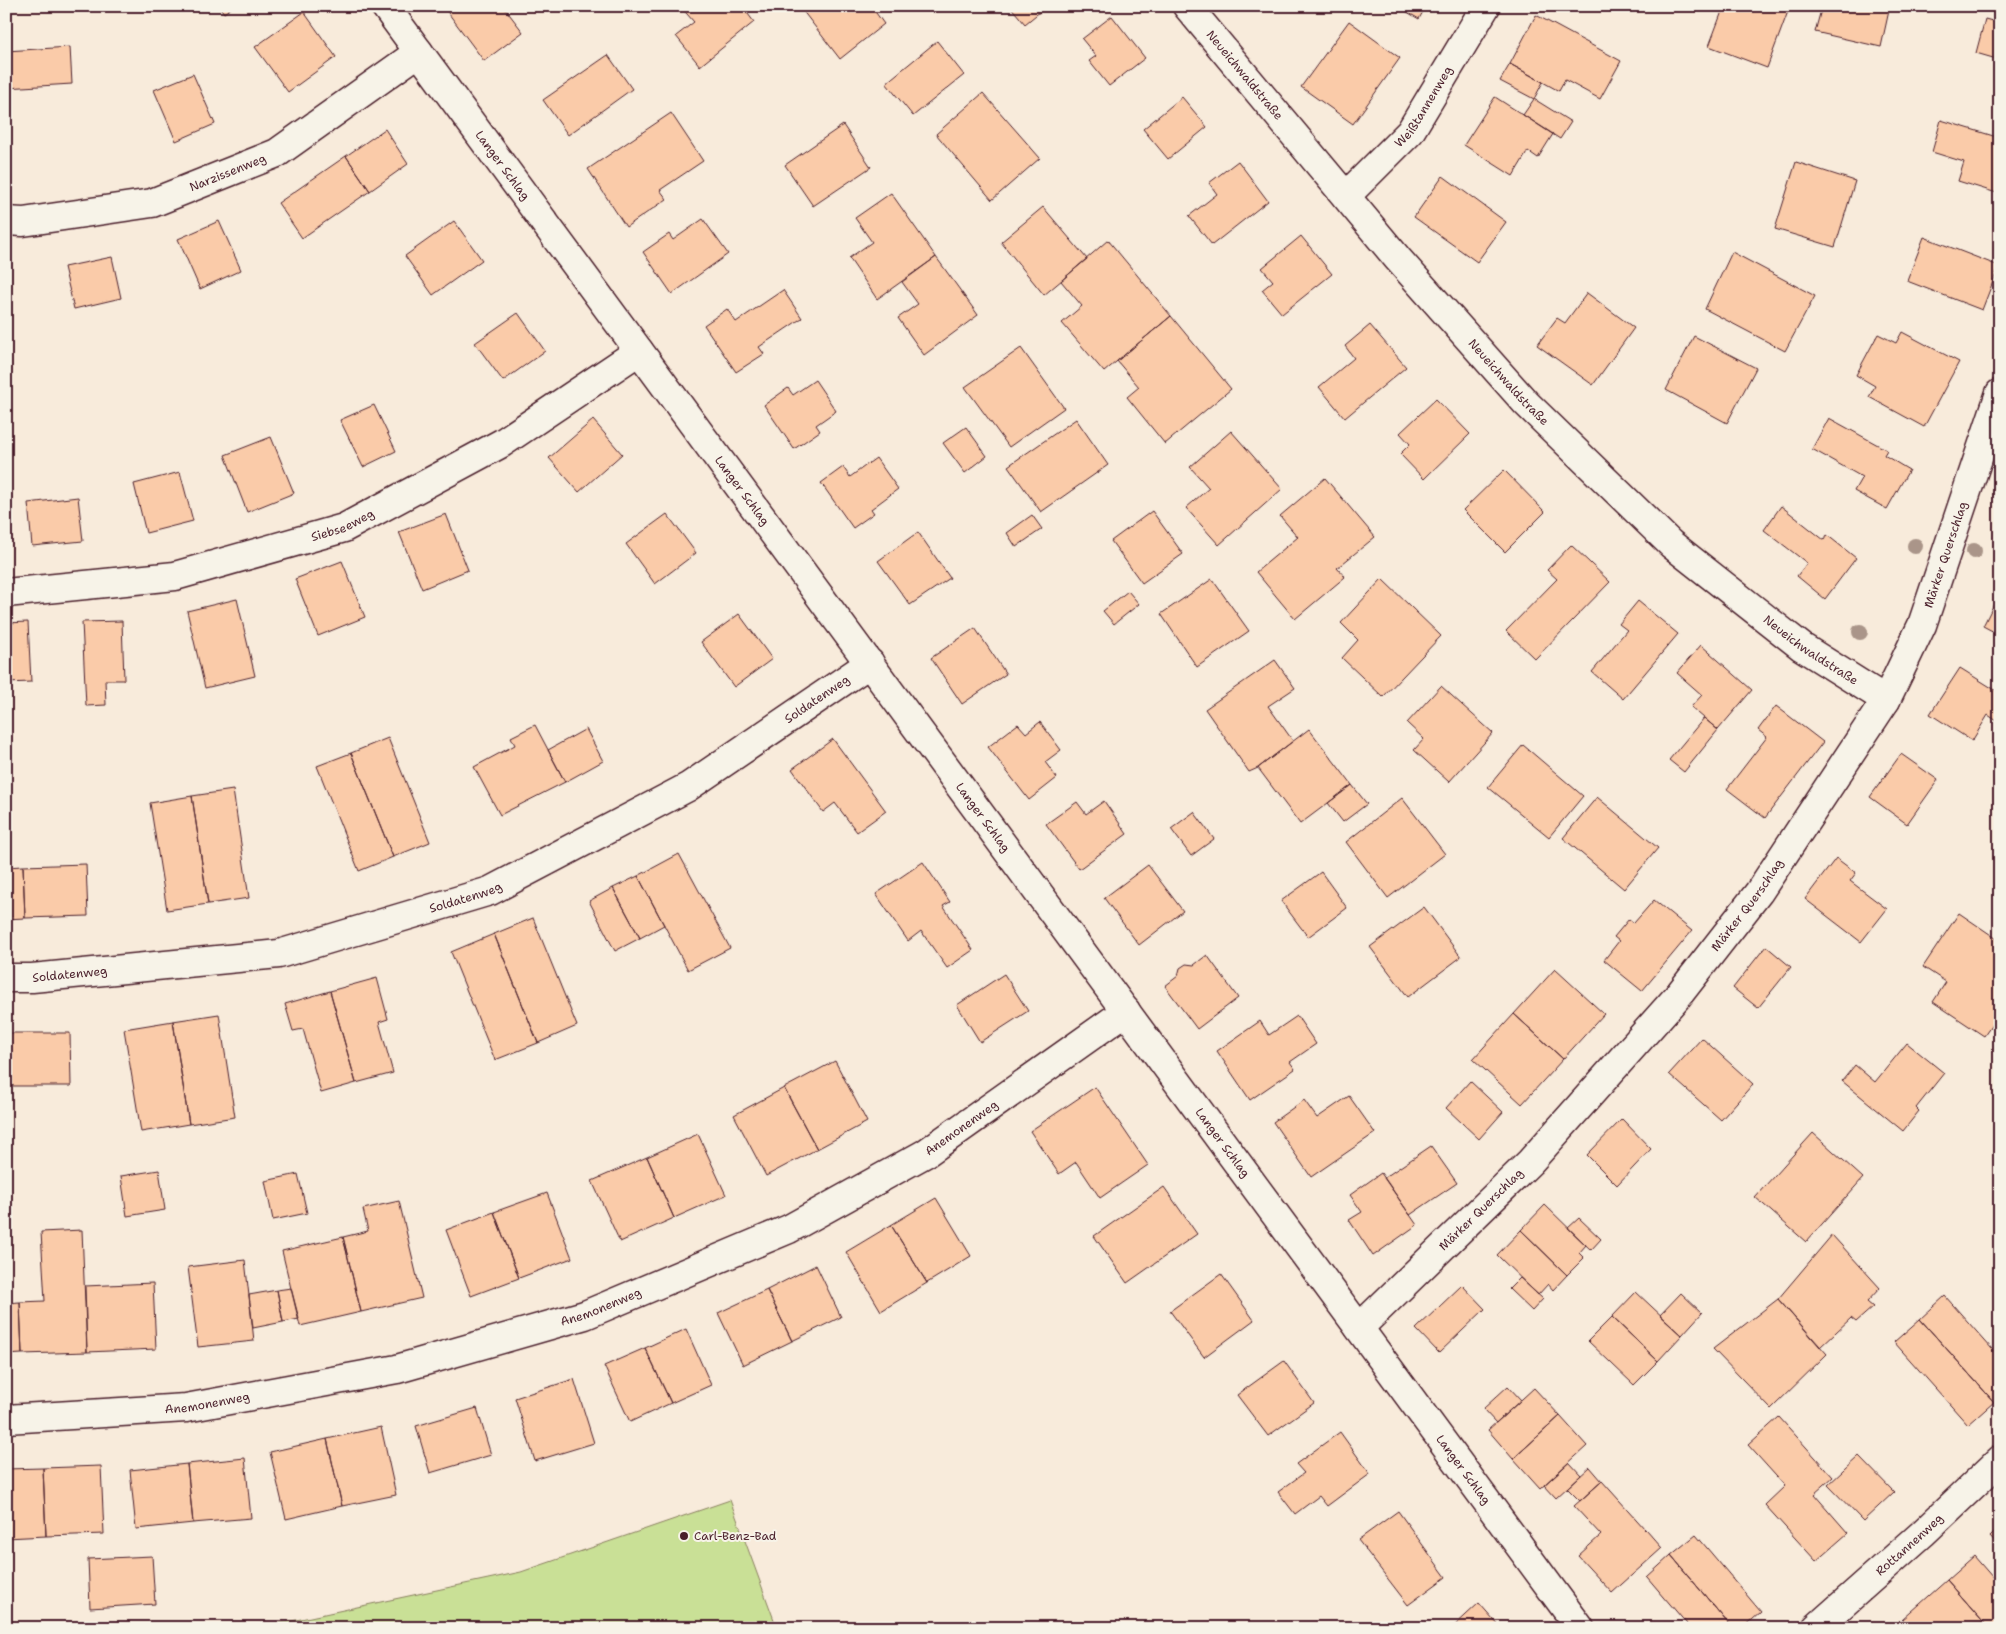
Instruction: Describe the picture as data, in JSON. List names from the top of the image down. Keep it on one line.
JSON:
{"streets":{"street":["Neueichwaldstraße","Weißtannenweg","Langer Schlag","Narzissenweg","Siebseeweg","Märker Querschlag","Soldatenweg","Anemonenweg","Rottannenweg"]},"crossings":[["Neueichwaldstraße","Weißtannenweg"],["Neueichwaldstraße","Märker Querschlag"],["Langer Schlag","Narzissenweg"],["Langer Schlag","Siebseeweg"],["Langer Schlag","Märker Querschlag"],["Langer Schlag","Soldatenweg"],["Langer Schlag","Anemonenweg"]],"places":["Carl-Benz-Bad"]}
